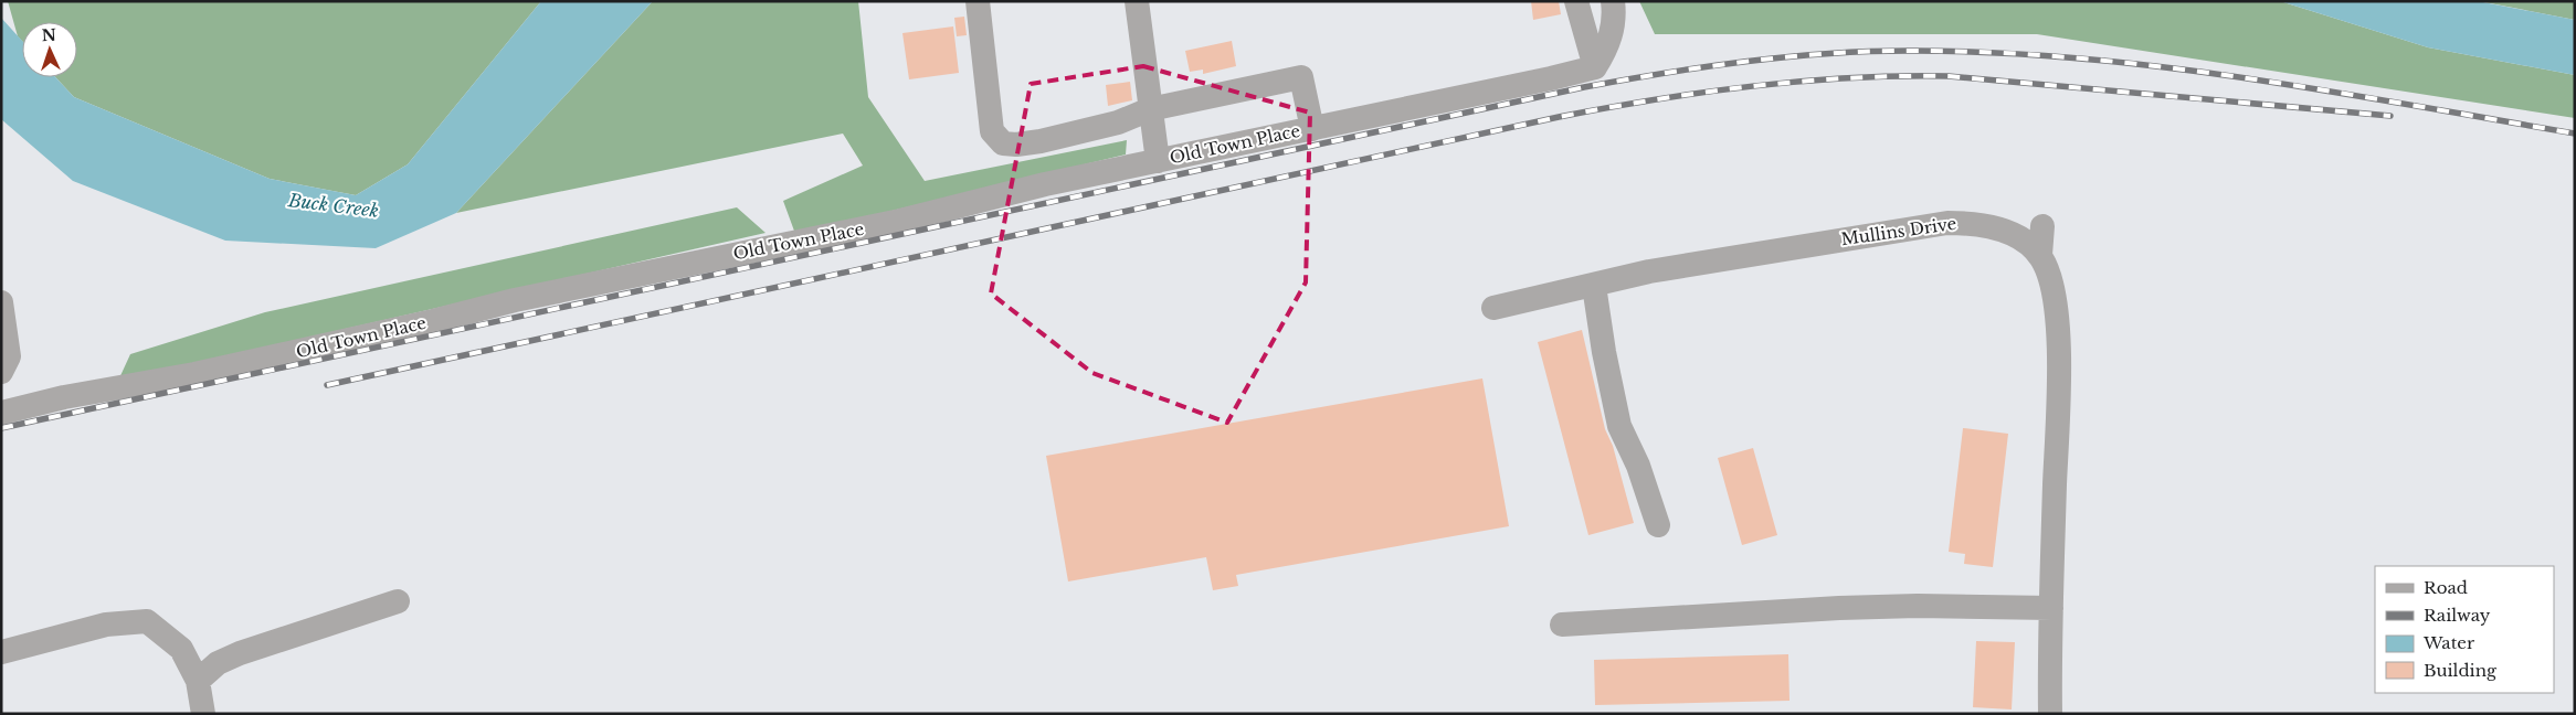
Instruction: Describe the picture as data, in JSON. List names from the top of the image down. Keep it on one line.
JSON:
{"streets":{"street":["Old Town Place","Mullins Drive"]},"water":["Buck Creek"],"legend":["Road","Railway","Water","Building"],"north":"top"}
